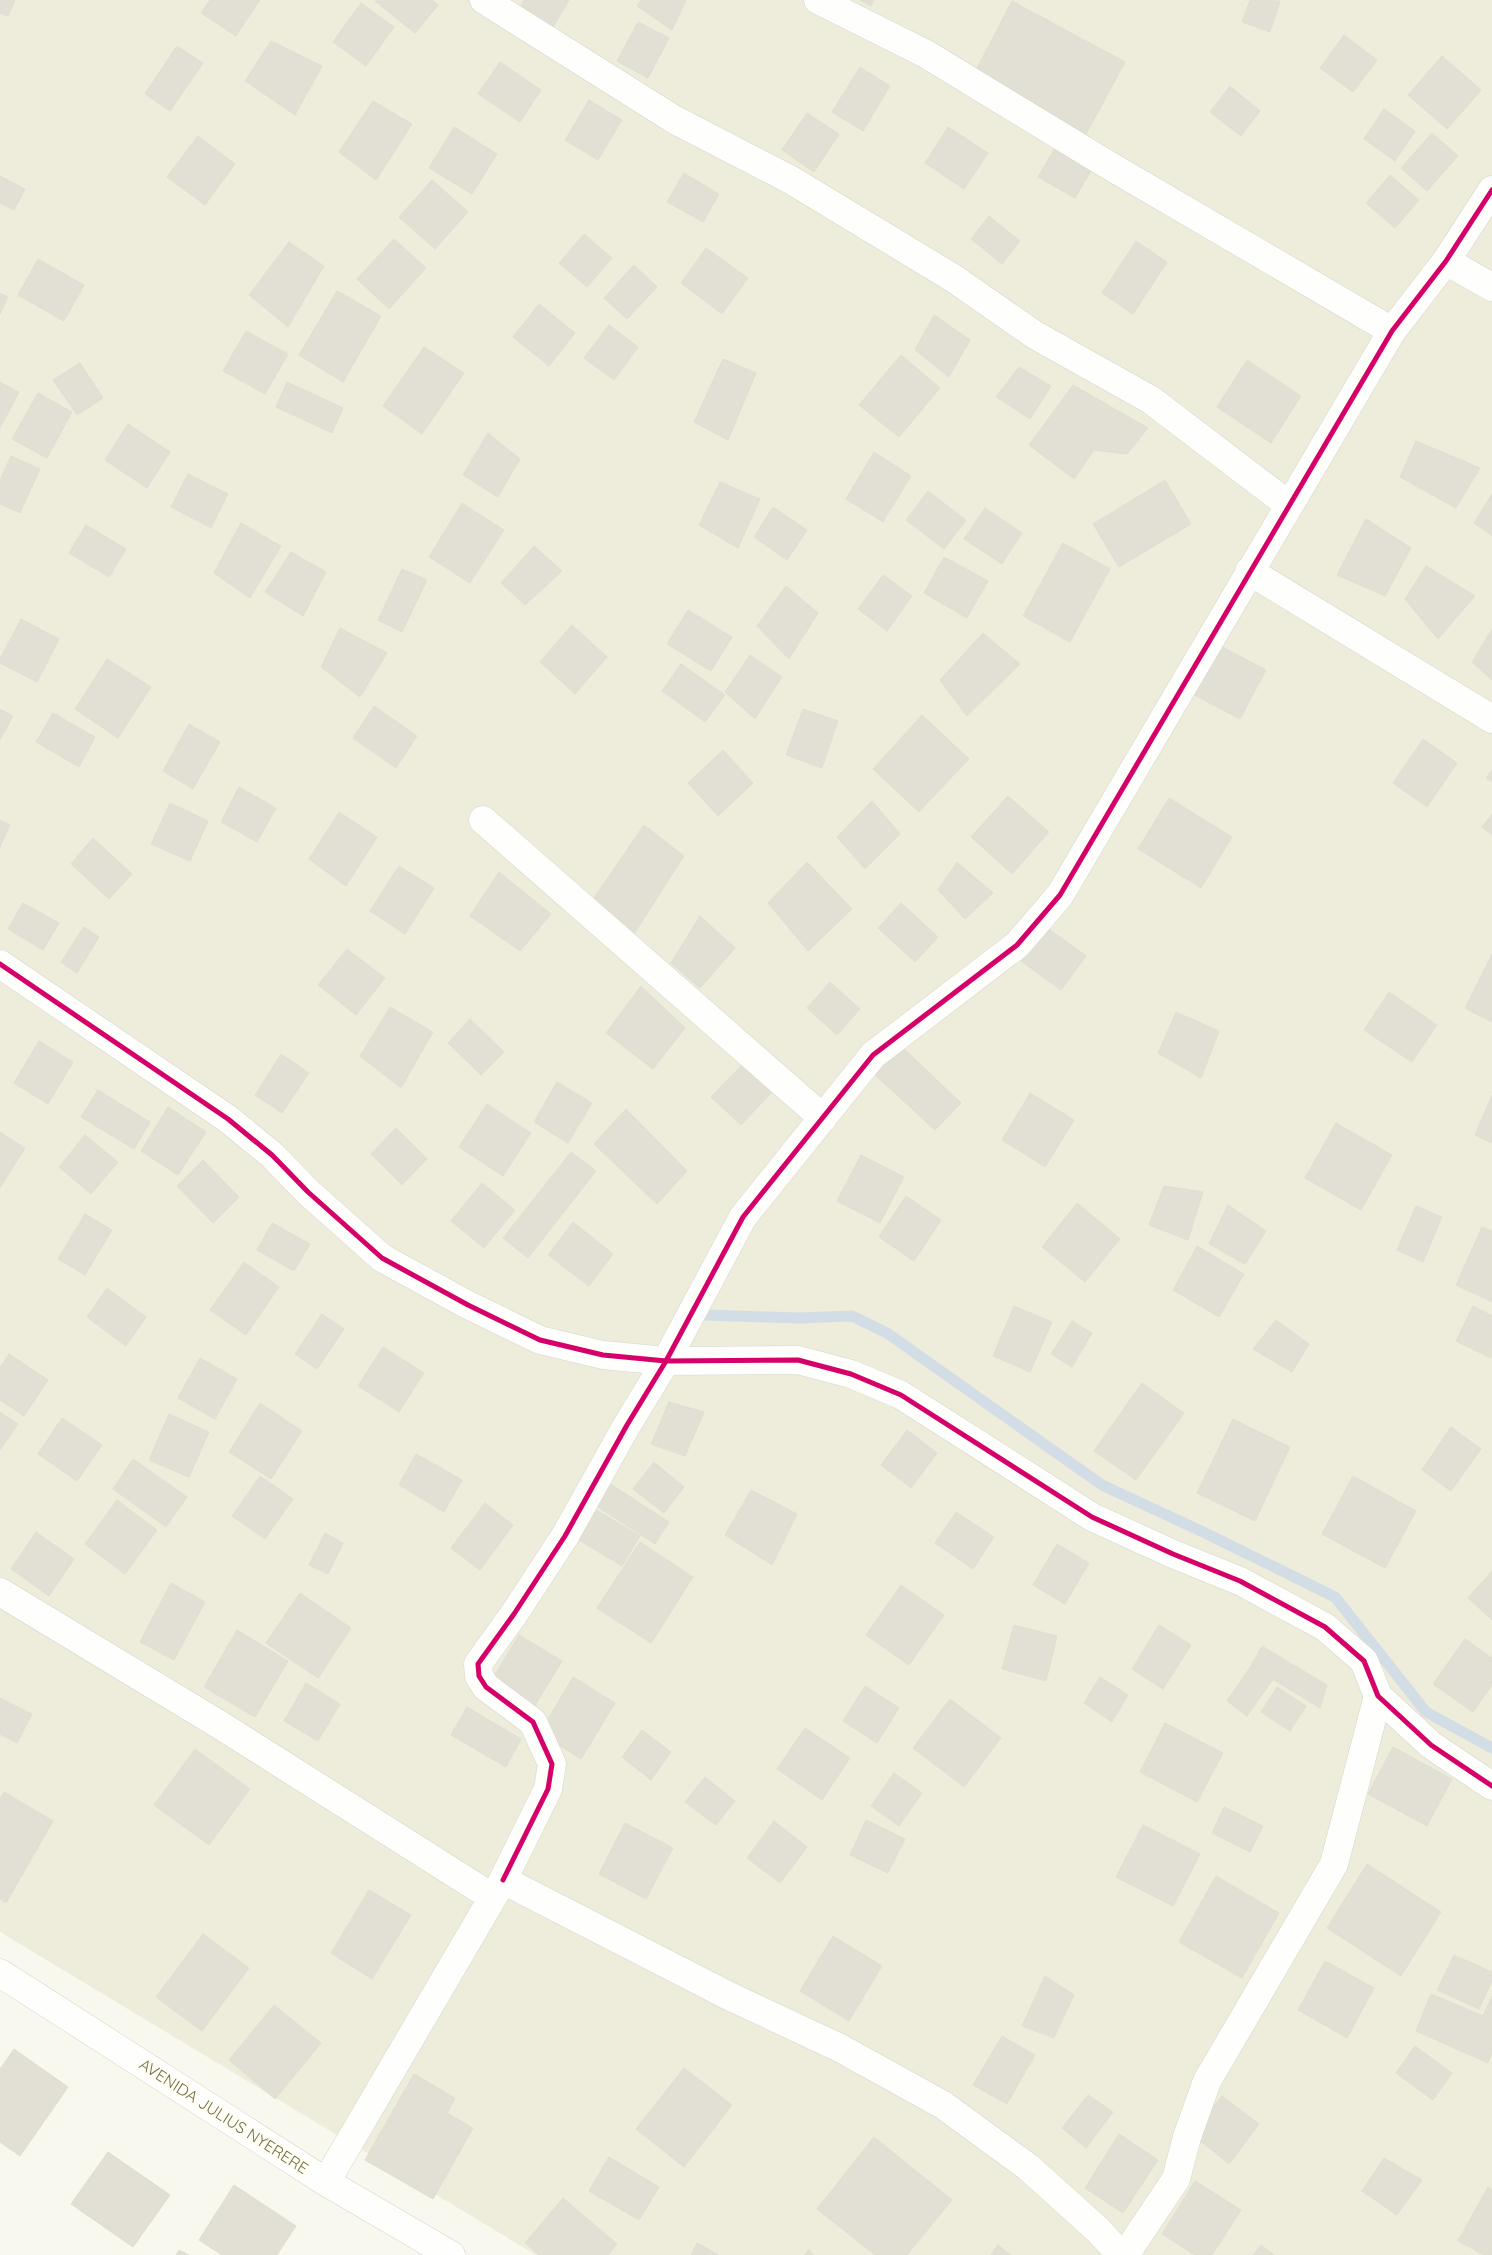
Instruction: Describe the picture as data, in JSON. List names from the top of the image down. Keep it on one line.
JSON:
{"streets":{"street":["AVENIDA JULIUS NYERERE"]}}
